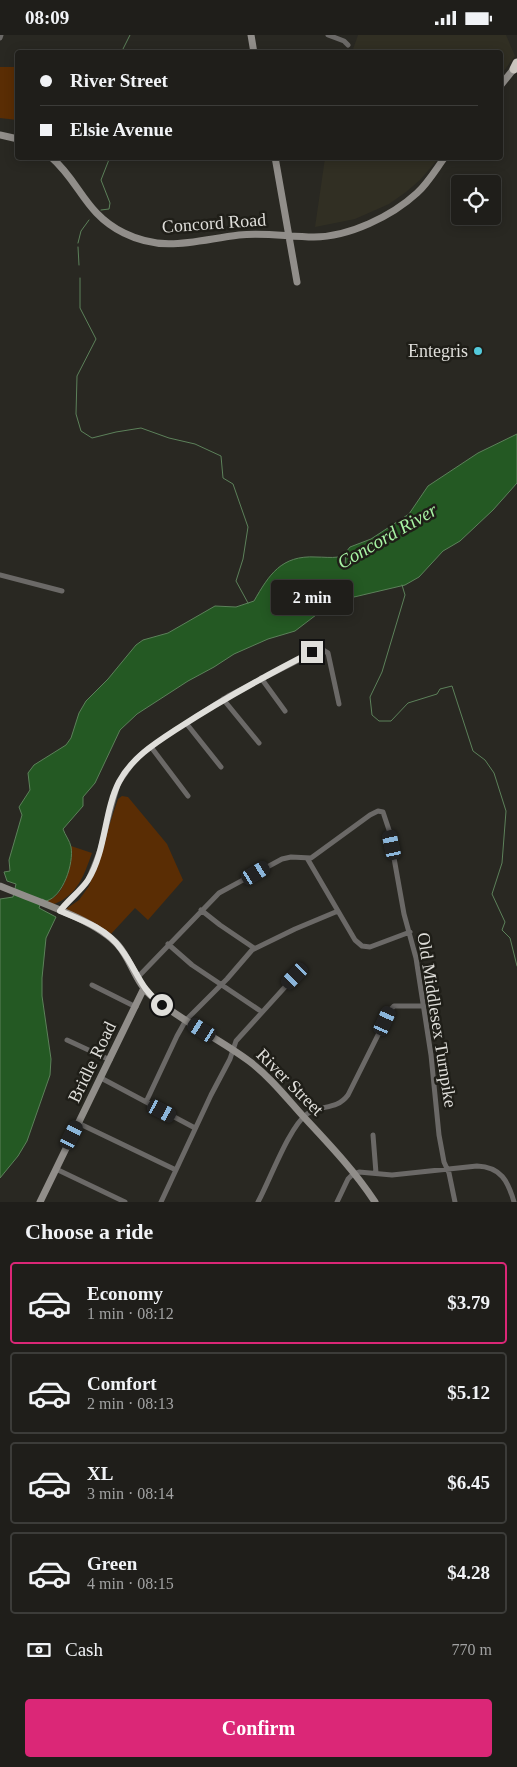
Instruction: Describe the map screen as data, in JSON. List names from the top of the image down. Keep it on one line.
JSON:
{"streets":{"main road":["Concord Road","Bridle Road","River Street"],"street":["Old Middlesex Turnpike"]},"crossings":[["Bridle Road","River Street"]],"water":["Concord River"],"places":["Entegris"],"page":{"status":"08:09","banner":["River Street","Elsie Avenue"],"bubble":"2 min","heading":"Choose a ride","list":[{"name":"Economy","note":"1 min · 08:12","value":"$3.79"},{"name":"Comfort","note":"2 min · 08:13","value":"$5.12"},{"name":"XL","note":"3 min · 08:14","value":"$6.45"},{"name":"Green","note":"4 min · 08:15","value":"$4.28"}],"pay":["Cash","770 m"],"buttons":"Confirm"}}
